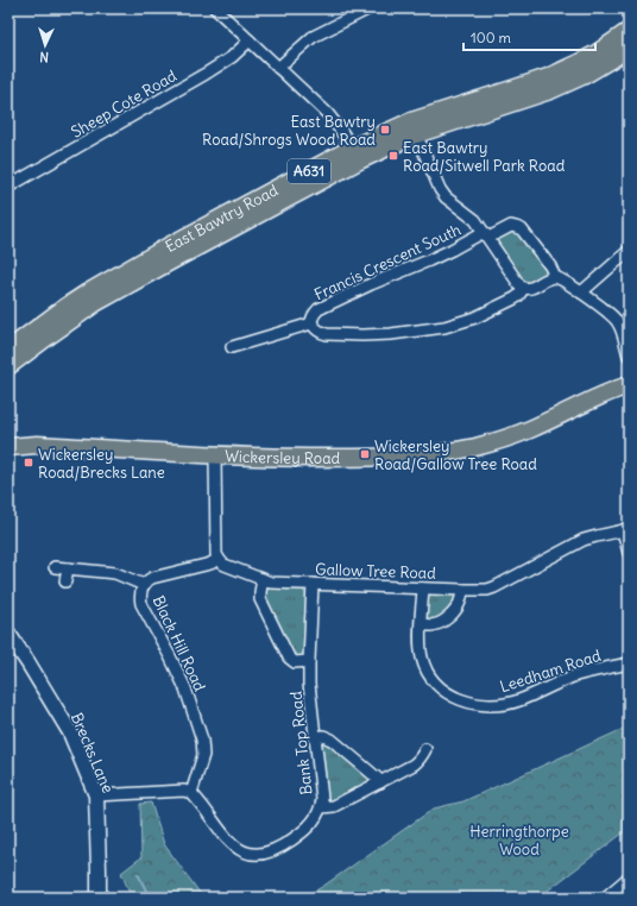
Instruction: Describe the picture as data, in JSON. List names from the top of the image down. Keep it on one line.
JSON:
{"streets":{"main road":["A631","East Bawtry Road","Wickersley Road"],"street":["Sheep Cote Road","Francis Crescent South","Gallow Tree Road","Black Hill Road","Leedham Road","Bank Top Road","Brecks Lane"]},"crossings":[["Gallow Tree Road","Black Hill Road"],["Gallow Tree Road","Leedham Road"],["Gallow Tree Road","Bank Top Road"],["Black Hill Road","Bank Top Road"]],"parks":["Herringthorpe Wood"],"places":{"transit":["East Bawtry Road/Shrogs Wood Road","East Bawtry Road/Sitwell Park Road","Wickersley Road/Gallow Tree Road","Wickersley Road/Brecks Lane"]},"scale_bar":"100 m","north":"bottom"}
